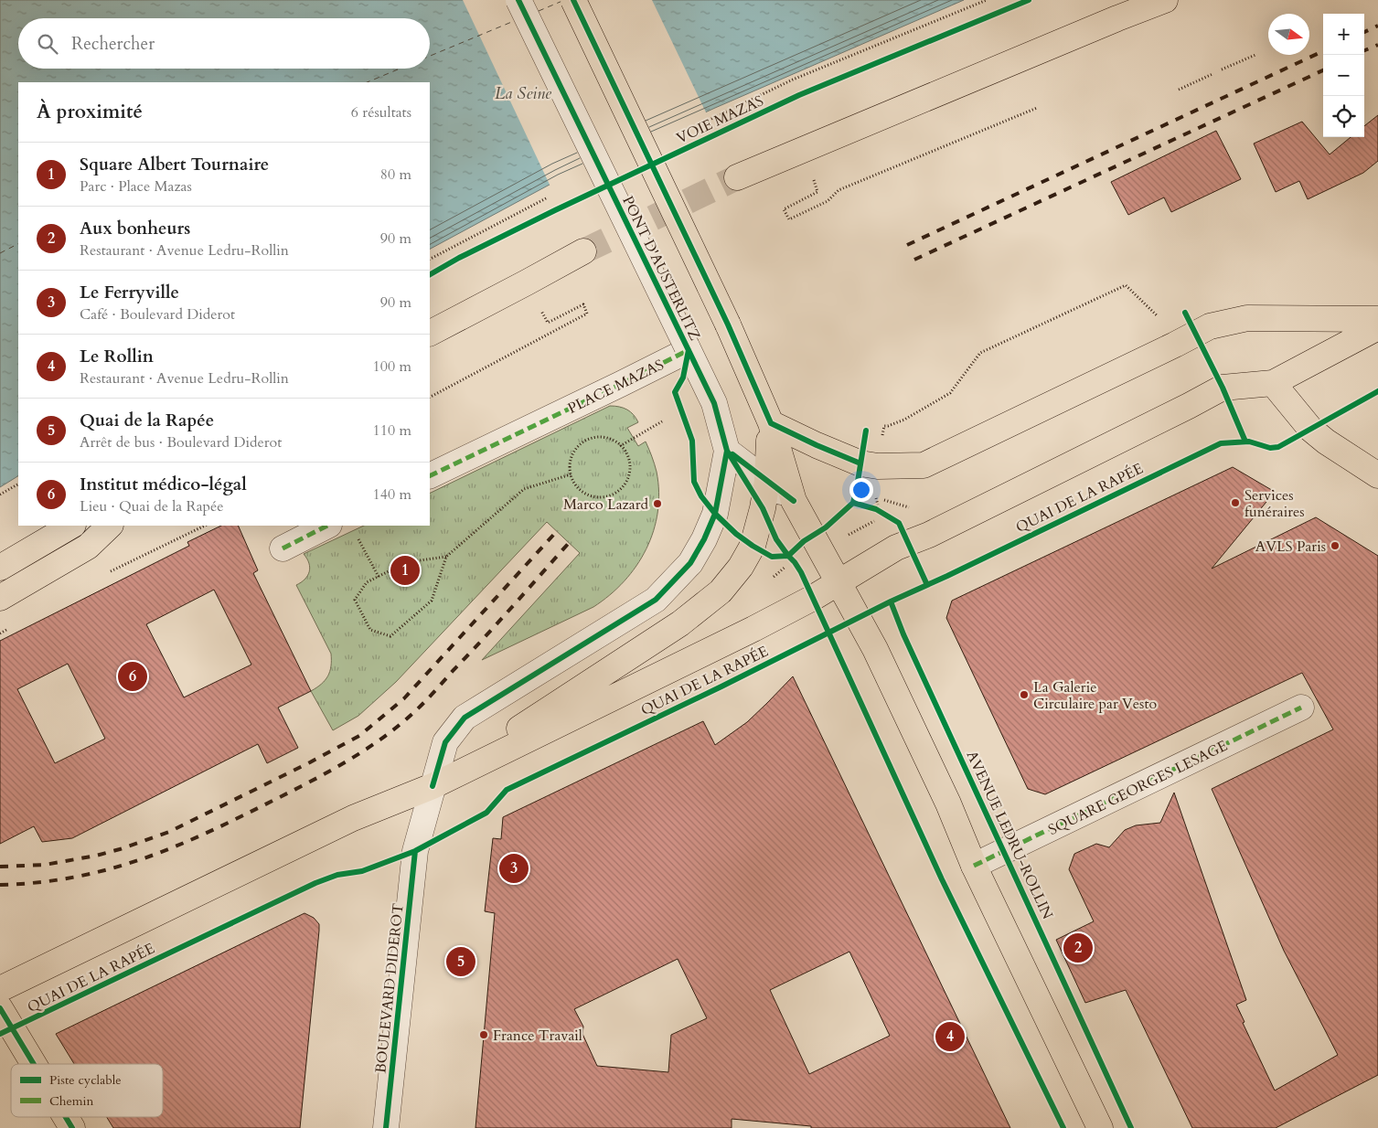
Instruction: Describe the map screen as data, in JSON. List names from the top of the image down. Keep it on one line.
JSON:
{"streets":{"main road":["QUAI DE LA RAPÉE"],"street":["PONT D'AUSTERLITZ","PLACE MAZAS","SQUARE GEORGES LESAGE","BOULEVARD DIDEROT"],"cycle path":["VOIE MAZAS","AVENUE LEDRU-ROLLIN"]},"crossings":[["PONT D'AUSTERLITZ","PLACE MAZAS"],["QUAI DE LA RAPÉE","BOULEVARD DIDEROT"]],"water":["La Seine"],"places":["Services funéraires","Marco Lazard","AVLS Paris","La Galerie Circulaire par Vesto","France Travail"],"legend":["Piste cyclable","Chemin"],"north":"right","page":{"map_buttons":["+","−"],"search":"Rechercher","heading":["À proximité","6 résultats"],"list":[{"mark":"1","name":"Square Albert Tournaire","note":"Parc · Place Mazas","value":"80 m"},{"mark":"2","name":"Aux bonheurs","note":"Restaurant · Avenue Ledru-Rollin","value":"90 m"},{"mark":"3","name":"Le Ferryville","note":"Café · Boulevard Diderot","value":"90 m"},{"mark":"4","name":"Le Rollin","note":"Restaurant · Avenue Ledru-Rollin","value":"100 m"},{"mark":"5","name":"Quai de la Rapée","note":"Arrêt de bus · Boulevard Diderot","value":"110 m"},{"mark":"6","name":"Institut médico-légal","note":"Lieu · Quai de la Rapée","value":"140 m"}],"pins":["1","6","3","2","5","4"]}}
